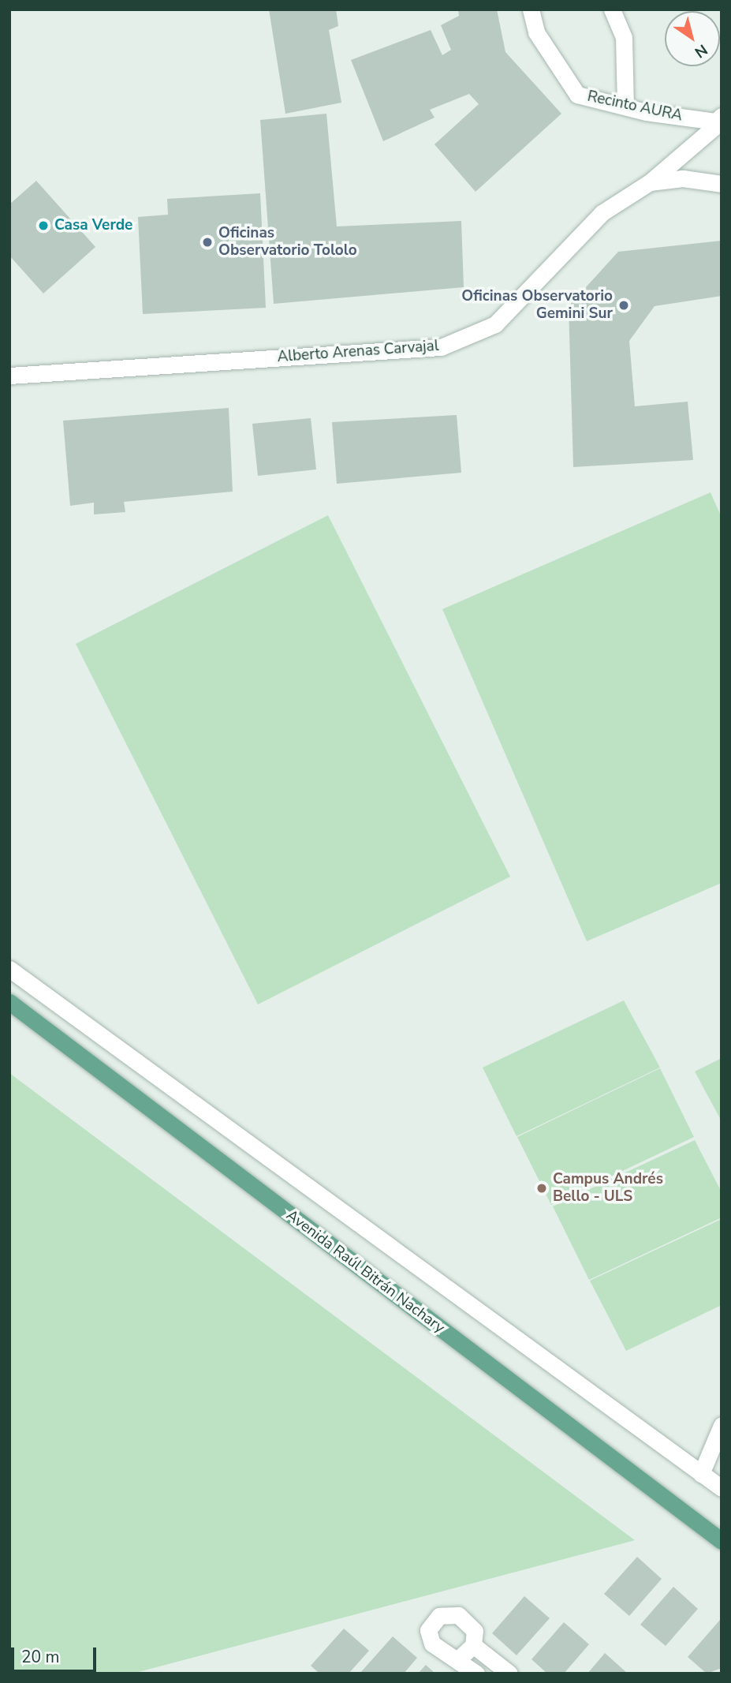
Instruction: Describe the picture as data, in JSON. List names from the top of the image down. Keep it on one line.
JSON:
{"streets":{"main road":["Avenida Raúl Bitrán Nachary"],"street":["Recinto AURA","Alberto Arenas Carvajal"]},"crossings":[["Recinto AURA","Alberto Arenas Carvajal"]],"places":["Casa Verde","Oficinas Observatorio Tololo","Oficinas Observatorio Gemini Sur","Campus Andrés Bello - ULS"],"scale_bar":"20 m","north":"bottom right"}
